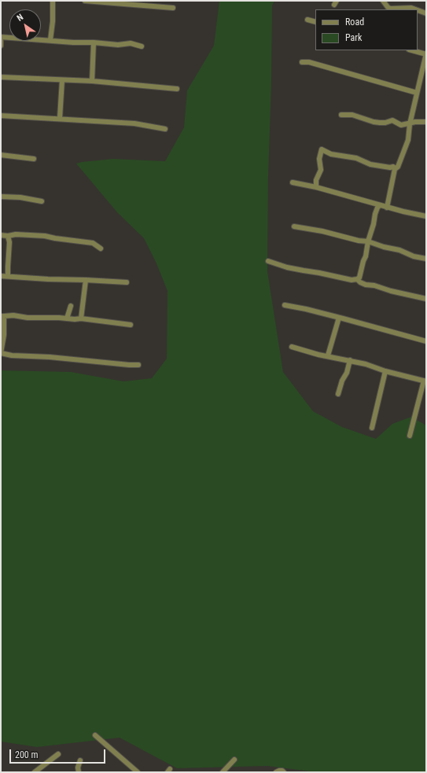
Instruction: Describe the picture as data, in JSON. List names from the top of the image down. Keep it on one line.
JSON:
{"legend":["Road","Park"],"scale_bar":"200 m","north":"top left"}
